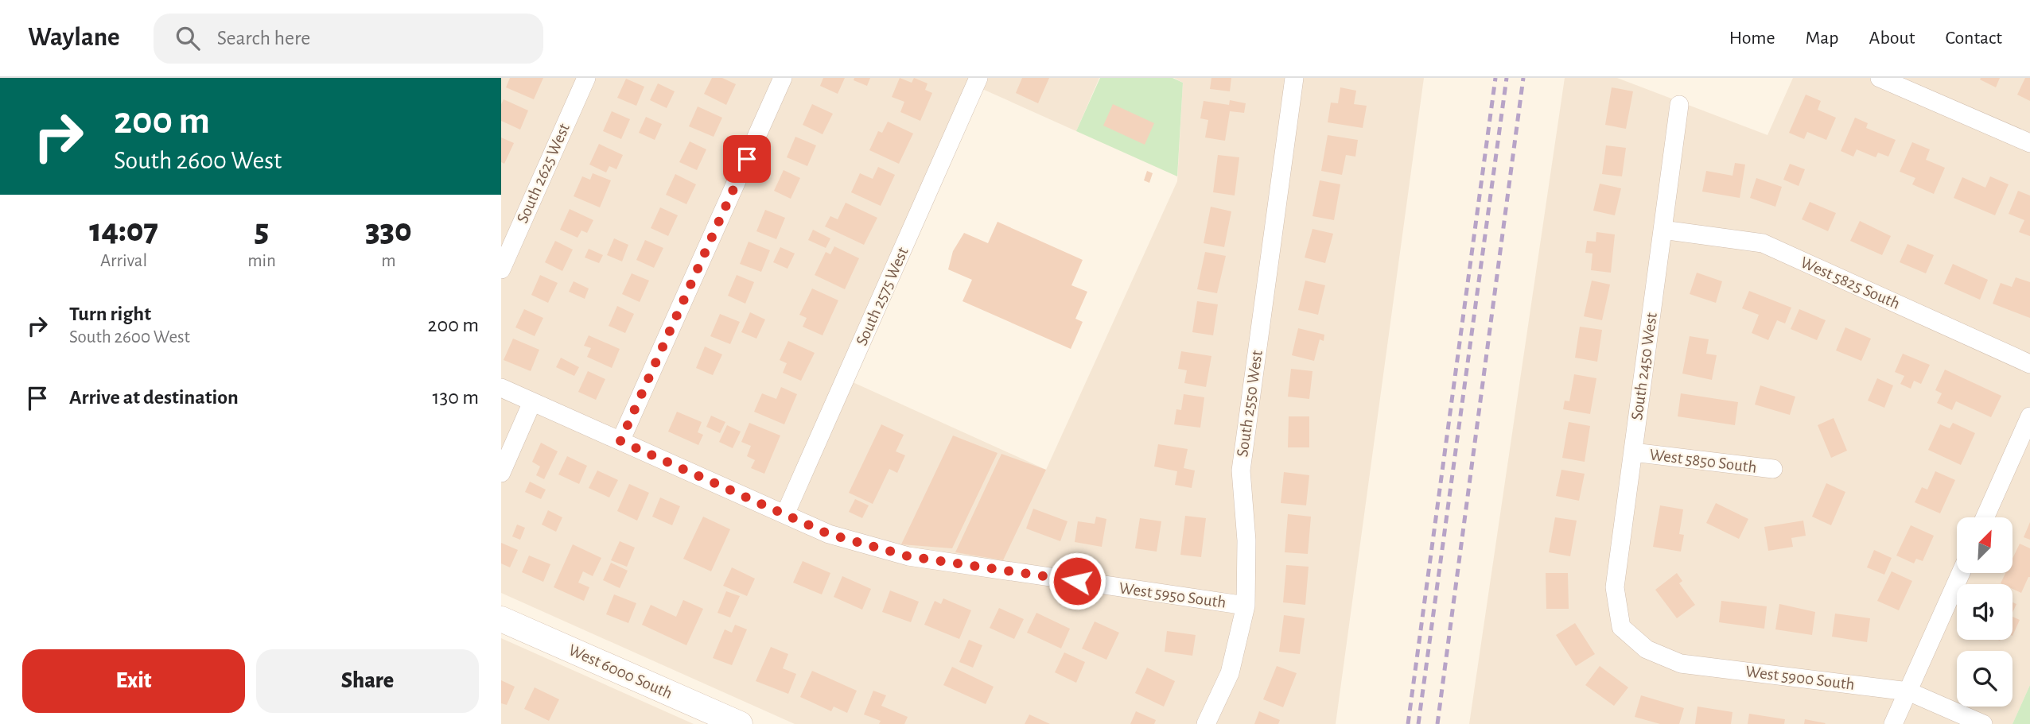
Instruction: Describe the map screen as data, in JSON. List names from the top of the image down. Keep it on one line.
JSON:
{"streets":{"street":["South 2625 West","West 5825 South","South 2575 West","South 2450 West","South 2550 West","West 5850 South","West 5950 South","West 6000 South","West 5900 South"]},"crossings":[["West 5825 South","South 2450 West"],["South 2575 West","West 5950 South"],["South 2450 West","West 5850 South"],["South 2450 West","West 5900 South"],["South 2550 West","West 5950 South"]],"north":"top right","page":{"header":"Waylane","search":"Search here","nav":["Home","Map","About","Contact"],"turn":["200 m","South 2600 West"],"eta":["14:07","Arrival","5","min","330","m"],"list":[{"name":"Turn right","note":"South 2600 West","value":"200 m"},{"name":"Arrive at destination","value":"130 m"}],"buttons":["Exit","Share"]}}
